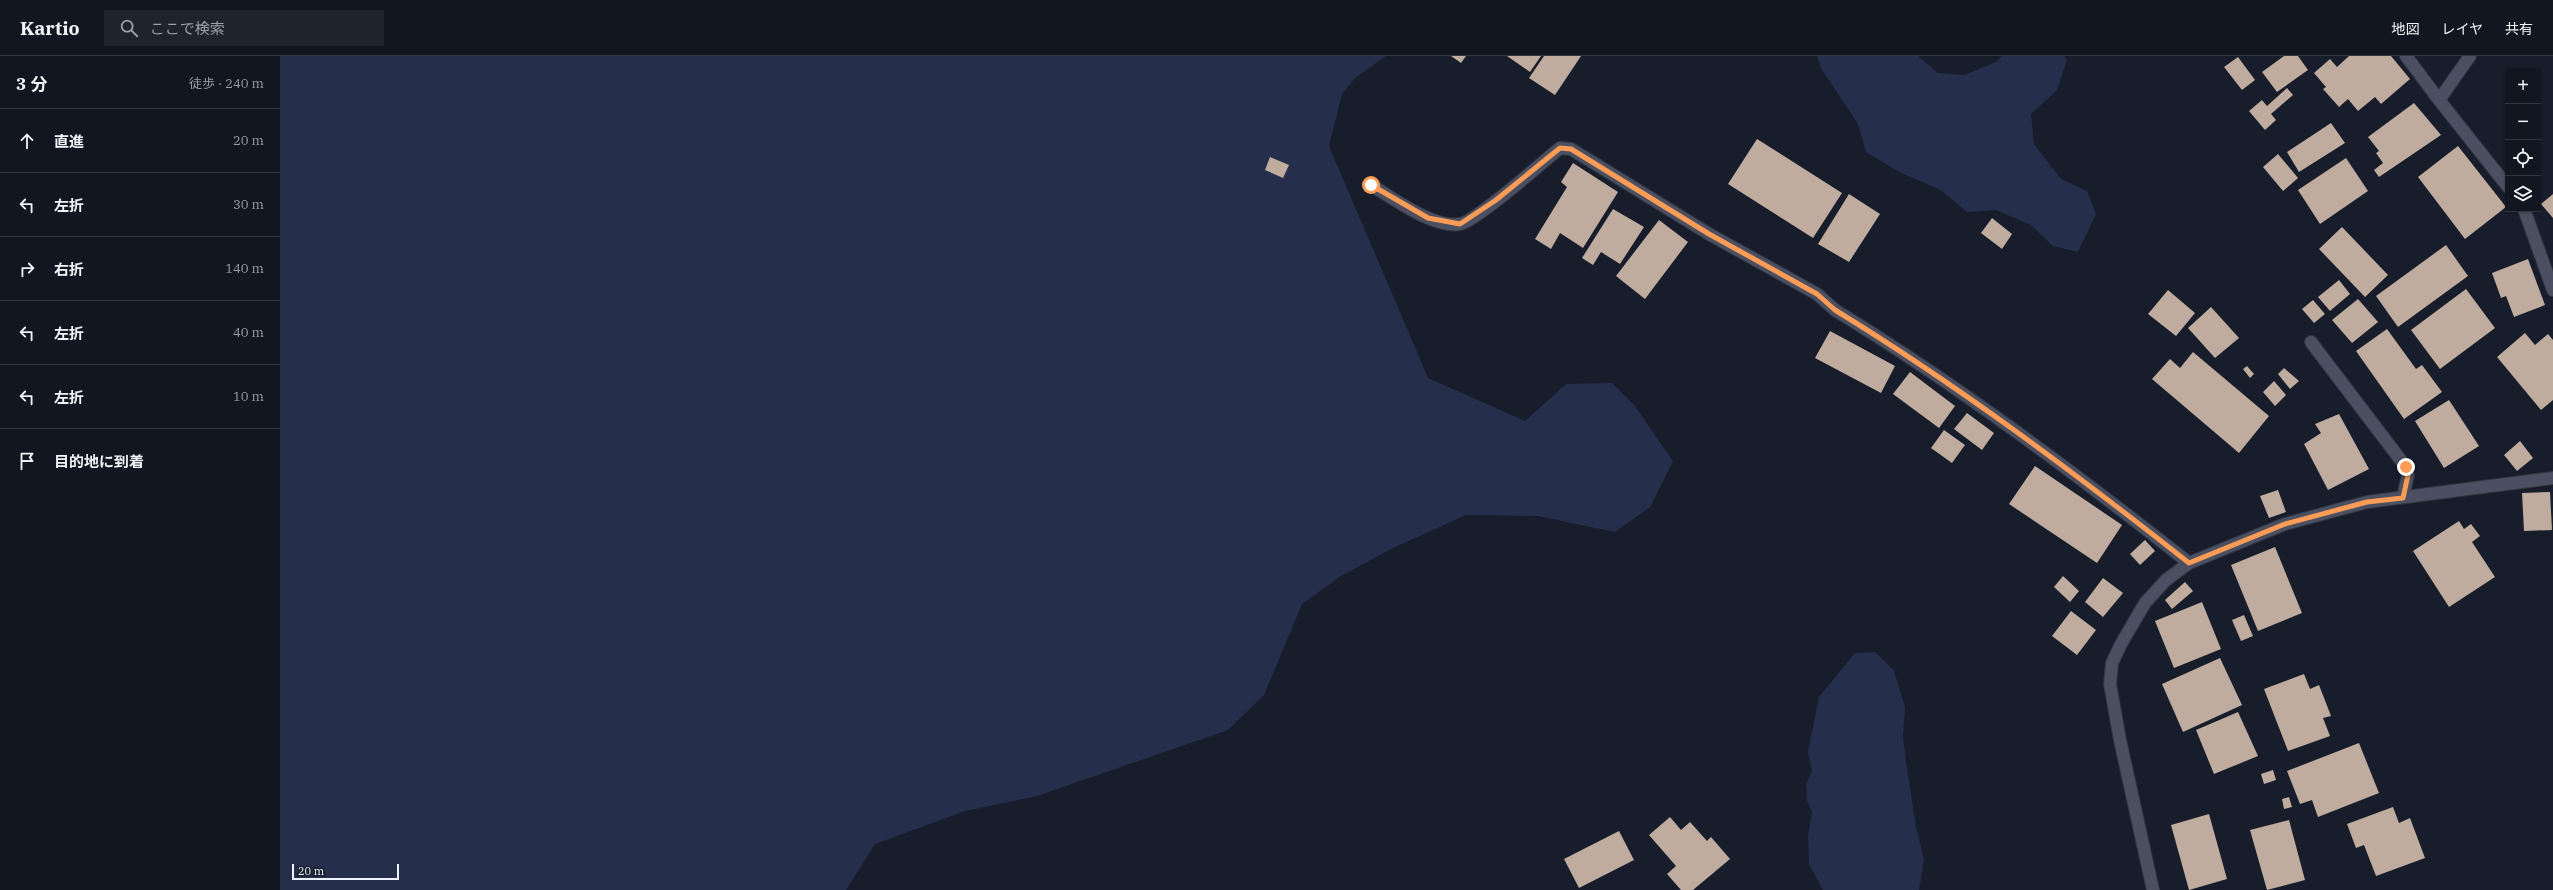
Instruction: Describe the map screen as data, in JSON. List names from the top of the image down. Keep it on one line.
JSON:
{"scale_bar":"20 m","page":{"header":"Kartio","search":"ここで検索","nav":["地図","レイヤ","共有"],"heading":["3 分","徒歩 · 240 m"],"map_buttons":["+","−"],"list":[["直進","20 m"],["左折","30 m"],["右折","140 m"],["左折","40 m"],["左折","10 m"],"目的地に到着"],"scale":"20 m"}}
